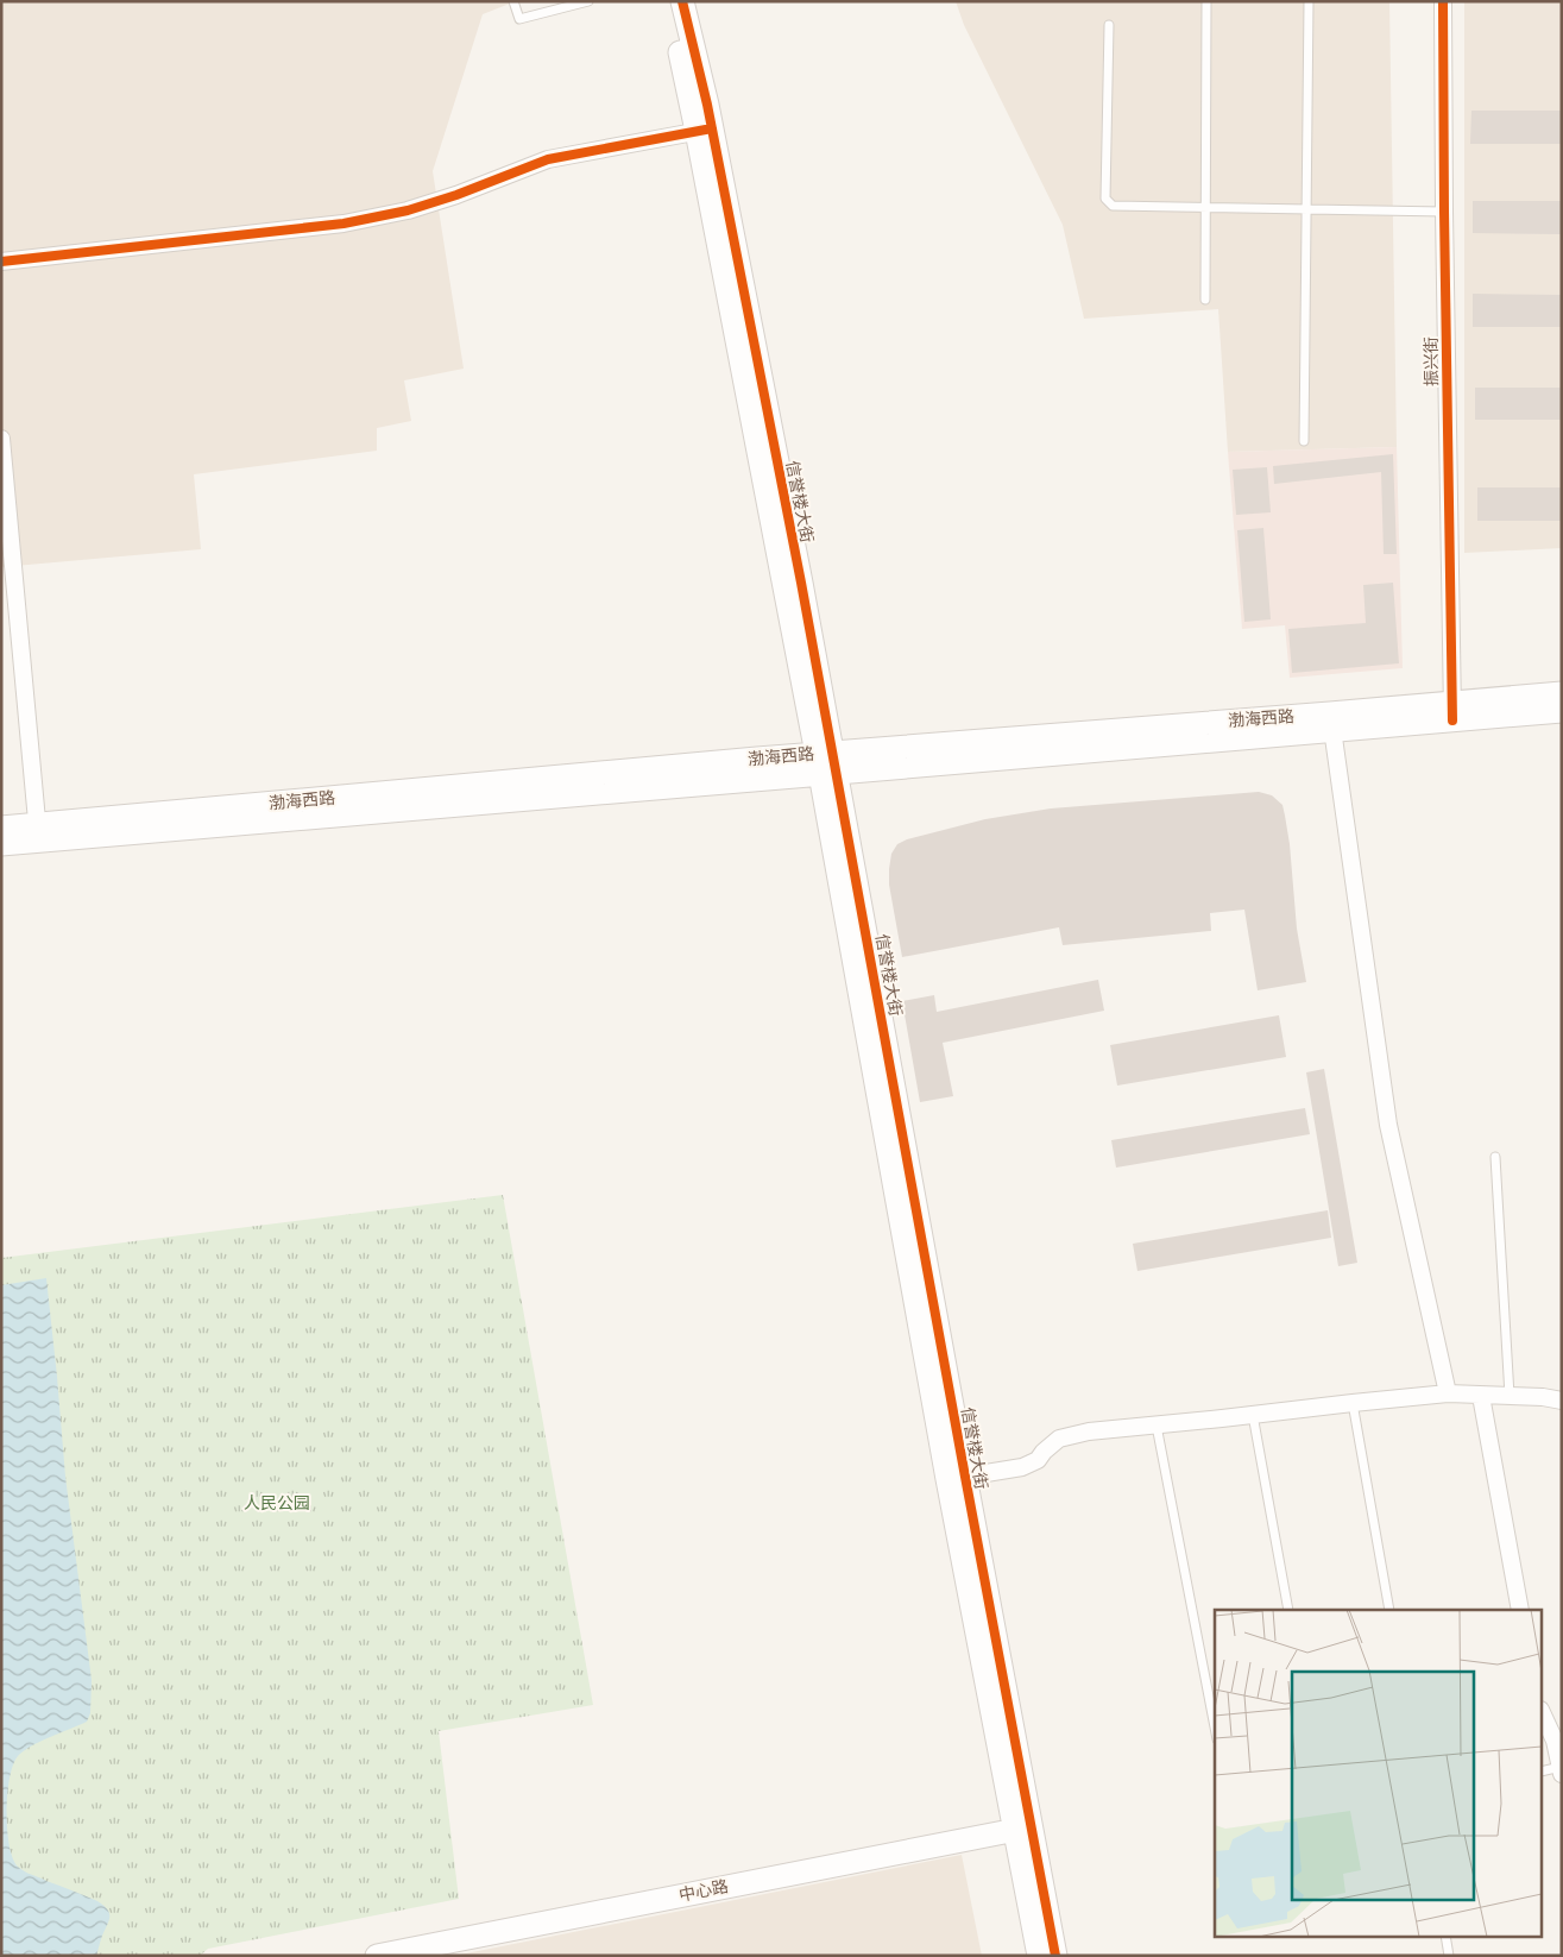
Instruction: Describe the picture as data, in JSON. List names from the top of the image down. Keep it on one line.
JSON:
{"streets":{"street":["振兴街","信誉楼大街","渤海西路","中心路"]},"crossings":[["振兴街","渤海西路"],["信誉楼大街","渤海西路"],["信誉楼大街","中心路"]],"parks":["人民公园"]}
